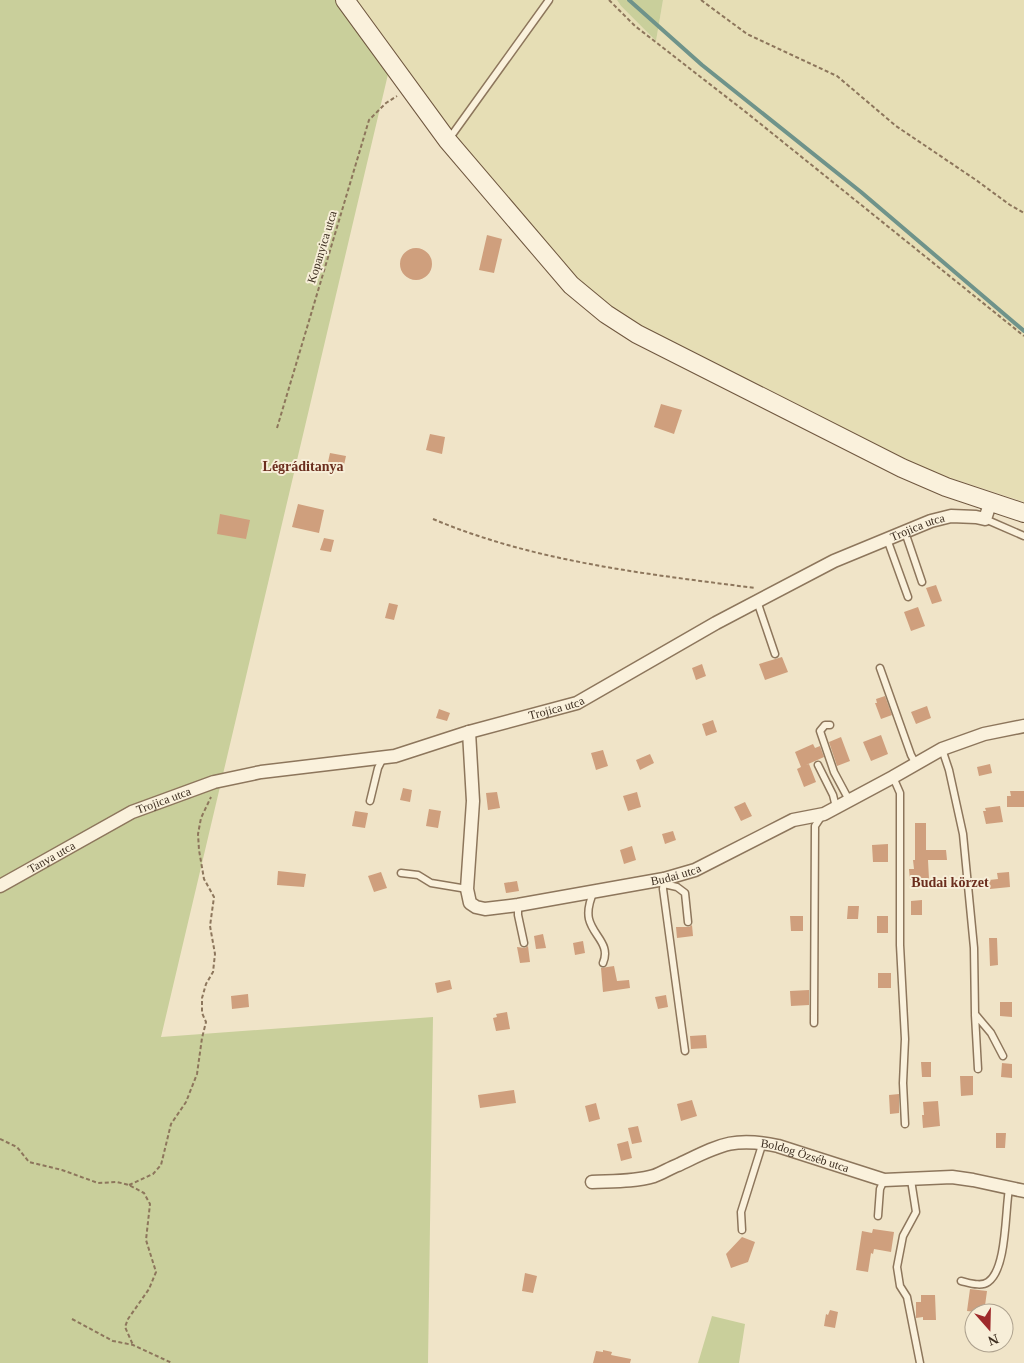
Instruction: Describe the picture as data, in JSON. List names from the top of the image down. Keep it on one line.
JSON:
{"streets":{"street":["Trojica utca","Tanya utca","Budai utca","Boldog Özséb utca"],"path":["Kopanyica utca"]},"crossings":[["Trojica utca","Tanya utca"]],"districts":["Légráditanya","Budai körzet"],"north":"bottom"}
